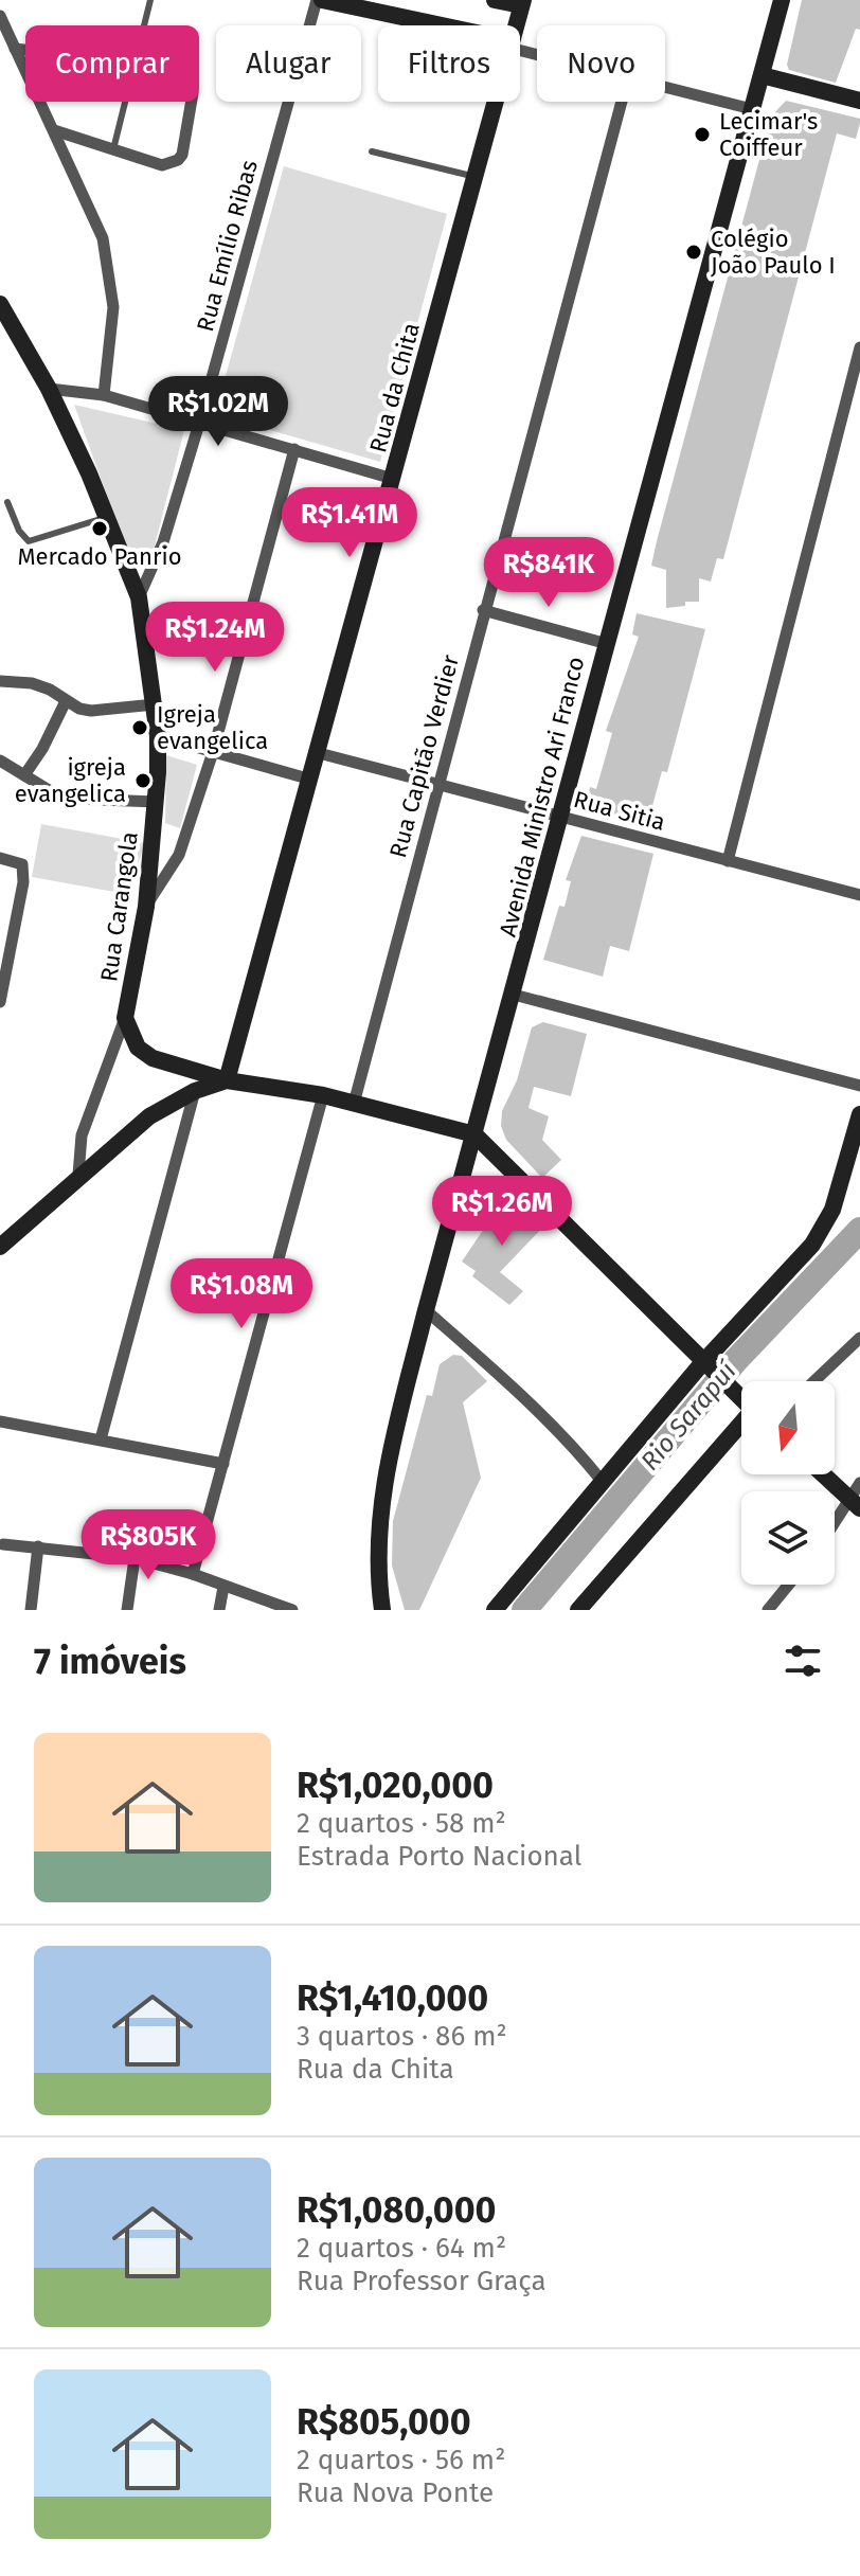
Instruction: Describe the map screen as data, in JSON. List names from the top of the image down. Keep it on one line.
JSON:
{"streets":{"main road":["Rua da Chita","Avenida Ministro Ari Franco","Rua Carangola"],"street":["Rua Emílio Ribas","Rua Capitão Verdier","Rua Sitia"]},"crossings":[["Rua Emílio Ribas","Rua Carangola"],["Rua da Chita","Rua Sitia"],["Rua da Chita","Rua Carangola"],["Rua Capitão Verdier","Rua Sitia"],["Rua Capitão Verdier","Rua Carangola"],["Avenida Ministro Ari Franco","Rua Sitia"],["Avenida Ministro Ari Franco","Rua Carangola"]],"water":["Rio Sarapuí"],"places":["Lecimar's Coiffeur","Colégio João Paulo I","Mercado Panrio","Igreja evangelica","igreja evangelica"],"north":"bottom","page":{"chip":["Comprar","Alugar","Filtros","Novo"],"price":["R$1.02M","R$1.41M","R$841K","R$1.24M","R$1.26M","R$1.08M","R$805K"],"heading":"7 imóveis","list":[{"name":"R$1,020,000","note":"2 quartos · 58 m² · Estrada Porto Nacional"},{"name":"R$1,410,000","note":"3 quartos · 86 m² · Rua da Chita"},{"name":"R$1,080,000","note":"2 quartos · 64 m² · Rua Professor Graça"},{"name":"R$805,000","note":"2 quartos · 56 m² · Rua Nova Ponte"}]}}
